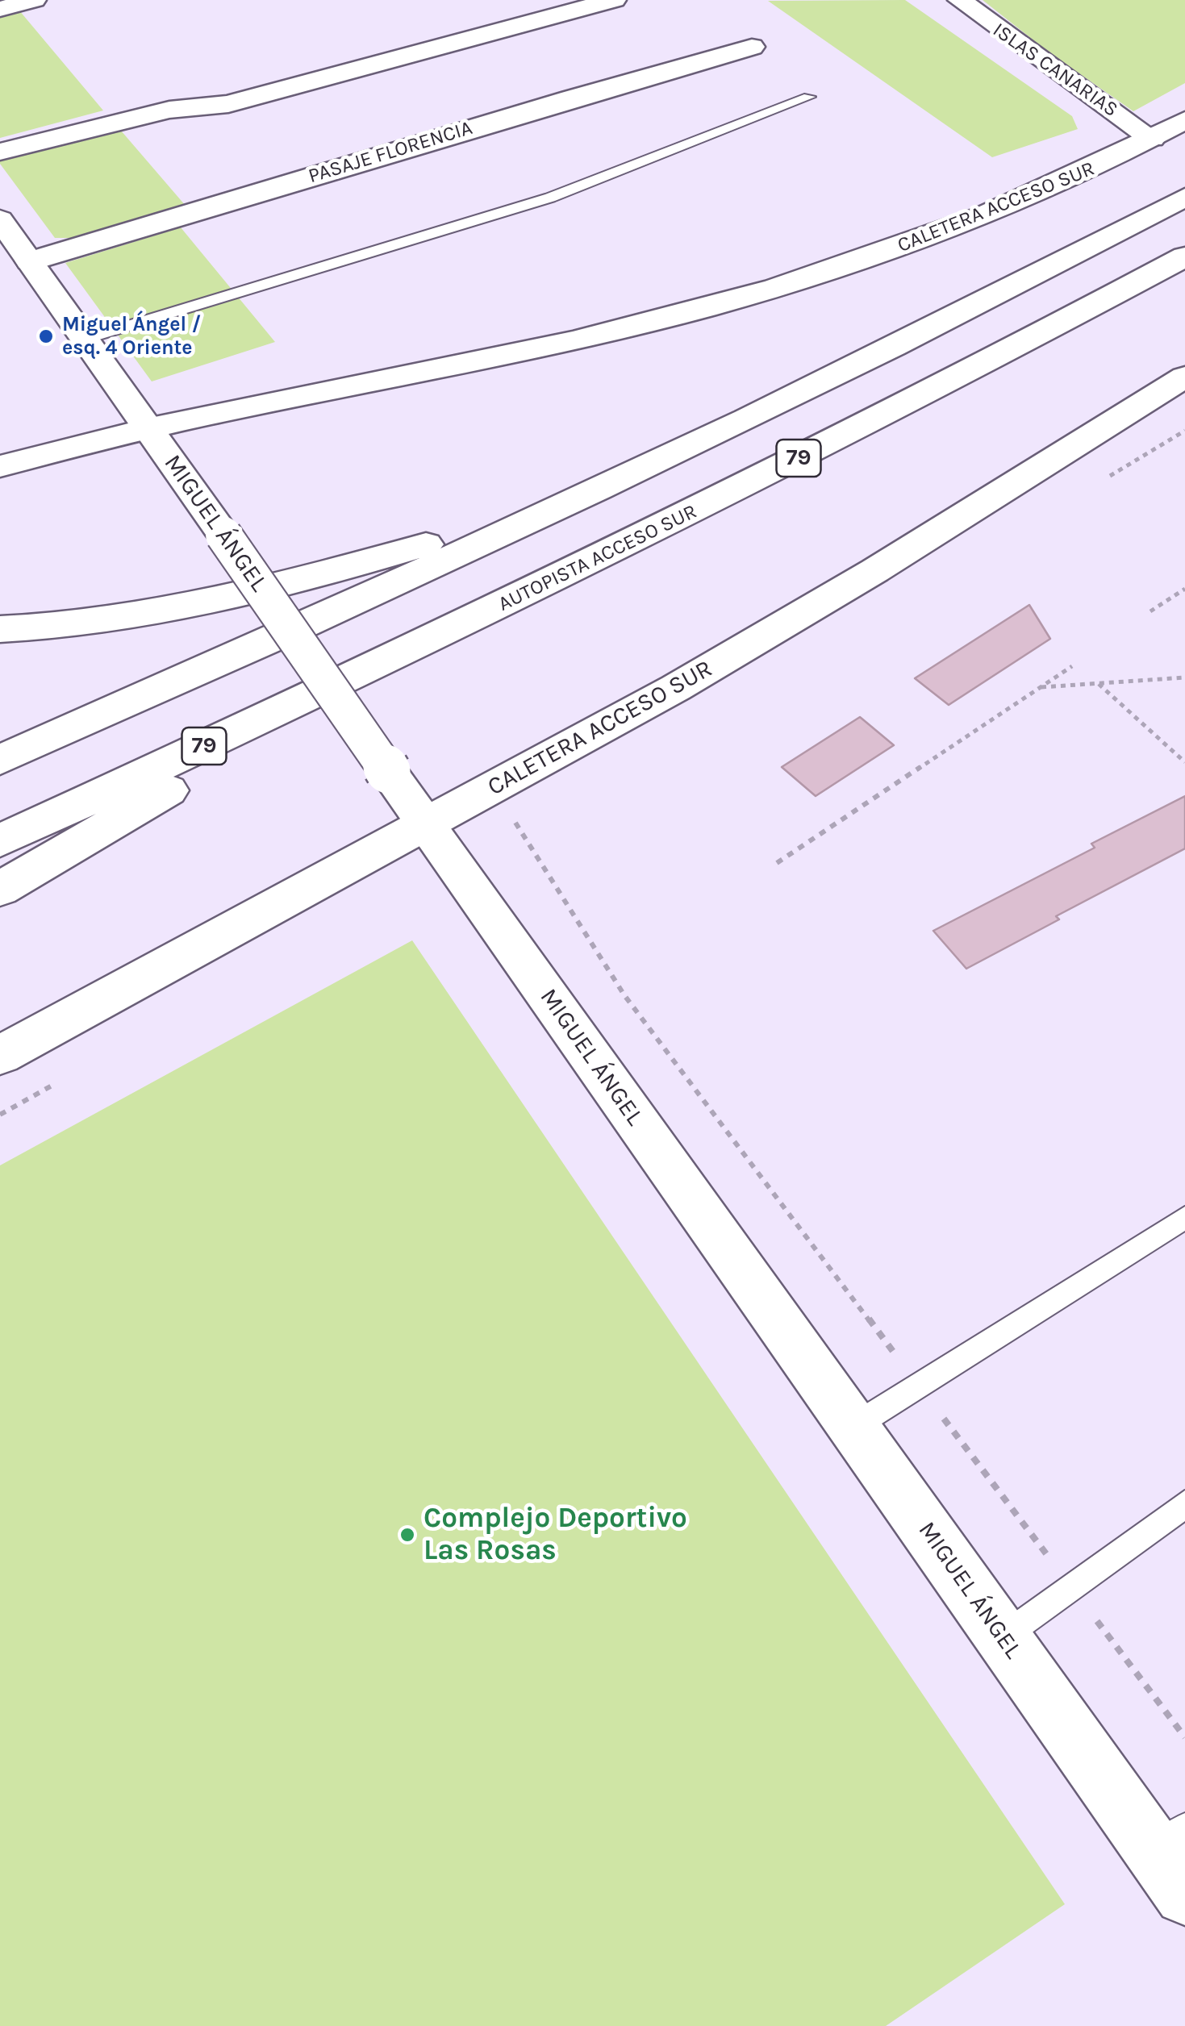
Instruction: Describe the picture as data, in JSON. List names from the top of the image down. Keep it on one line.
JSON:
{"streets":{"main road":["ISLAS CANARIAS","PASAJE FLORENCIA","CALETERA ACCESO SUR","79","MIGUEL ÁNGEL","AUTOPISTA ACCESO SUR"]},"crossings":[["ISLAS CANARIAS","CALETERA ACCESO SUR"],["PASAJE FLORENCIA","MIGUEL ÁNGEL"],["CALETERA ACCESO SUR","MIGUEL ÁNGEL"]],"places":["Miguel Ángel / esq. 4 Oriente","Complejo Deportivo Las Rosas"]}
